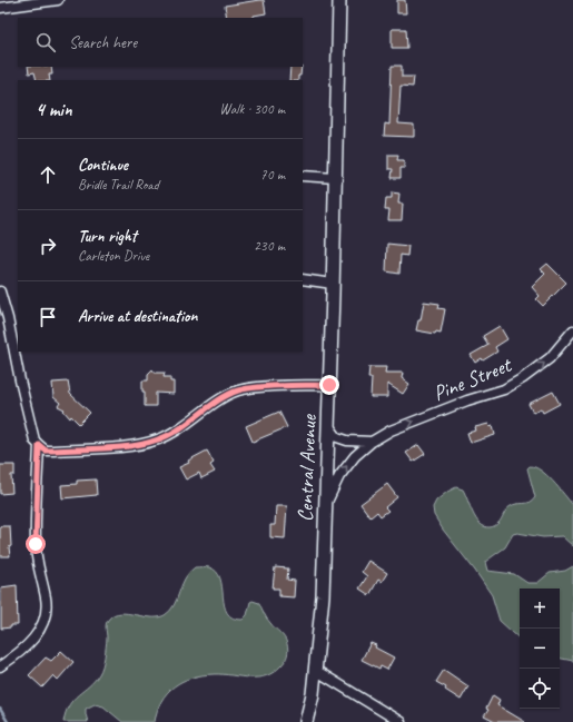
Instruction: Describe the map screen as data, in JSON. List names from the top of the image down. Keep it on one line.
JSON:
{"streets":{"main road":["Central Avenue"],"street":["Pine Street"]},"crossings":[["Pine Street","Central Avenue"]],"one_way":["Pine Street"],"page":{"search":"Search here","heading":["4 min","Walk · 300 m"],"list":[["Continue","Bridle Trail Road","70 m"],["Turn right","Carleton Drive","230 m"],"Arrive at destination"],"map_buttons":["+","−"]}}
